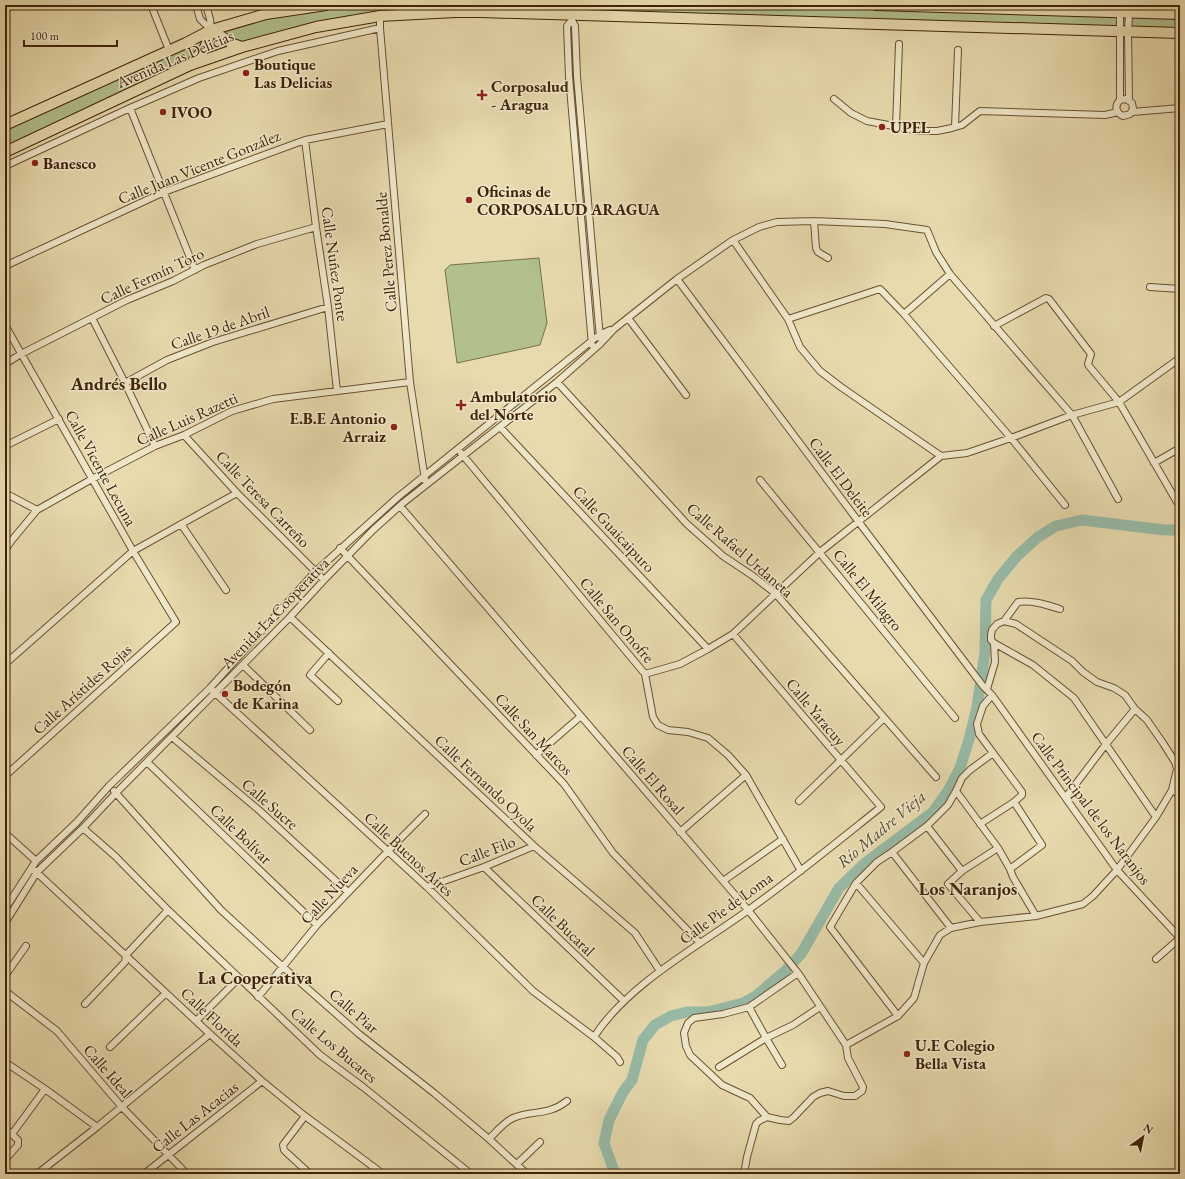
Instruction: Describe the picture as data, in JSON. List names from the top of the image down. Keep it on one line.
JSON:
{"streets":{"main road":["Avenida Las Delicias"],"street":["Calle Juan Vicente González","Calle Perez Bonalde","Calle Nuñez Ponte","Calle Fermín Toro","Calle 19 de Abril","Calle Luis Razetti","Calle Vicente Lecuna","Calle El Deleite","Calle Teresa Carreño","Calle Guaicaipuro","Calle Rafael Urdaneta","Calle El Milagro","Avenida La Cooperativa","Calle San Onofre","Calle Arístides Rojas","Calle Yaracuy","Calle San Marcos","Calle El Rosal","Calle Fernando Oyola","Calle Sucre","Calle Principal de los Naranjos","Calle Bolívar","Calle Filo","Calle Buenos Aires","Calle Nueva","Calle Pie de Loma","Calle Bucaral","Calle Piar","Calle Florida","Calle Los Bucares","Calle Ideal","Calle Las Acacias"]},"crossings":[["Avenida Las Delicias","Calle Perez Bonalde"],["Calle Juan Vicente González","Calle Perez Bonalde"],["Calle Juan Vicente González","Calle Nuñez Ponte"],["Calle Perez Bonalde","Calle Luis Razetti"],["Calle Perez Bonalde","Avenida La Cooperativa"],["Calle Nuñez Ponte","Calle Fermín Toro"],["Calle Nuñez Ponte","Calle 19 de Abril"],["Calle Nuñez Ponte","Calle Luis Razetti"],["Calle Fermín Toro","Calle Vicente Lecuna"],["Calle Luis Razetti","Calle Vicente Lecuna"],["Calle Luis Razetti","Calle Teresa Carreño"],["Calle Vicente Lecuna","Calle Arístides Rojas"],["Calle El Deleite","Avenida La Cooperativa"],["Calle El Deleite","Calle Principal de los Naranjos"],["Calle Teresa Carreño","Avenida La Cooperativa"],["Calle Guaicaipuro","Avenida La Cooperativa"],["Calle Rafael Urdaneta","Avenida La Cooperativa"],["Avenida La Cooperativa","Calle San Onofre"],["Avenida La Cooperativa","Calle San Marcos"],["Avenida La Cooperativa","Calle El Rosal"],["Avenida La Cooperativa","Calle Fernando Oyola"],["Avenida La Cooperativa","Calle Sucre"],["Avenida La Cooperativa","Calle Bolívar"],["Avenida La Cooperativa","Calle Buenos Aires"],["Avenida La Cooperativa","Calle Piar"],["Avenida La Cooperativa","Calle Florida"],["Avenida La Cooperativa","Calle Los Bucares"],["Calle San Onofre","Calle Pie de Loma"],["Calle Yaracuy","Calle Pie de Loma"],["Calle San Marcos","Calle Pie de Loma"],["Calle El Rosal","Calle Pie de Loma"],["Calle Fernando Oyola","Calle Filo"],["Calle Fernando Oyola","Calle Pie de Loma"],["Calle Sucre","Calle Nueva"],["Calle Bolívar","Calle Nueva"],["Calle Filo","Calle Buenos Aires"],["Calle Filo","Calle Bucaral"],["Calle Buenos Aires","Calle Nueva"],["Calle Buenos Aires","Calle Pie de Loma"],["Calle Nueva","Calle Piar"],["Calle Nueva","Calle Los Bucares"],["Calle Pie de Loma","Calle Bucaral"],["Calle Florida","Calle Las Acacias"],["Calle Ideal","Calle Las Acacias"]],"districts":["Andrés Bello","Los Naranjos","La Cooperativa"],"water":["Río Madre Vieja"],"places":{"other":["Boutique Las Delicias","IVOO","UPEL","Banesco","Oficinas de CORPOSALUD ARAGUA","E.B.E Antonio Arraiz","Bodegón de Karina","U.E Colegio Bella Vista"],"health":["Corposalud - Aragua","Ambulatorio del Norte"]},"scale_bar":"100 m","north":"top right"}
